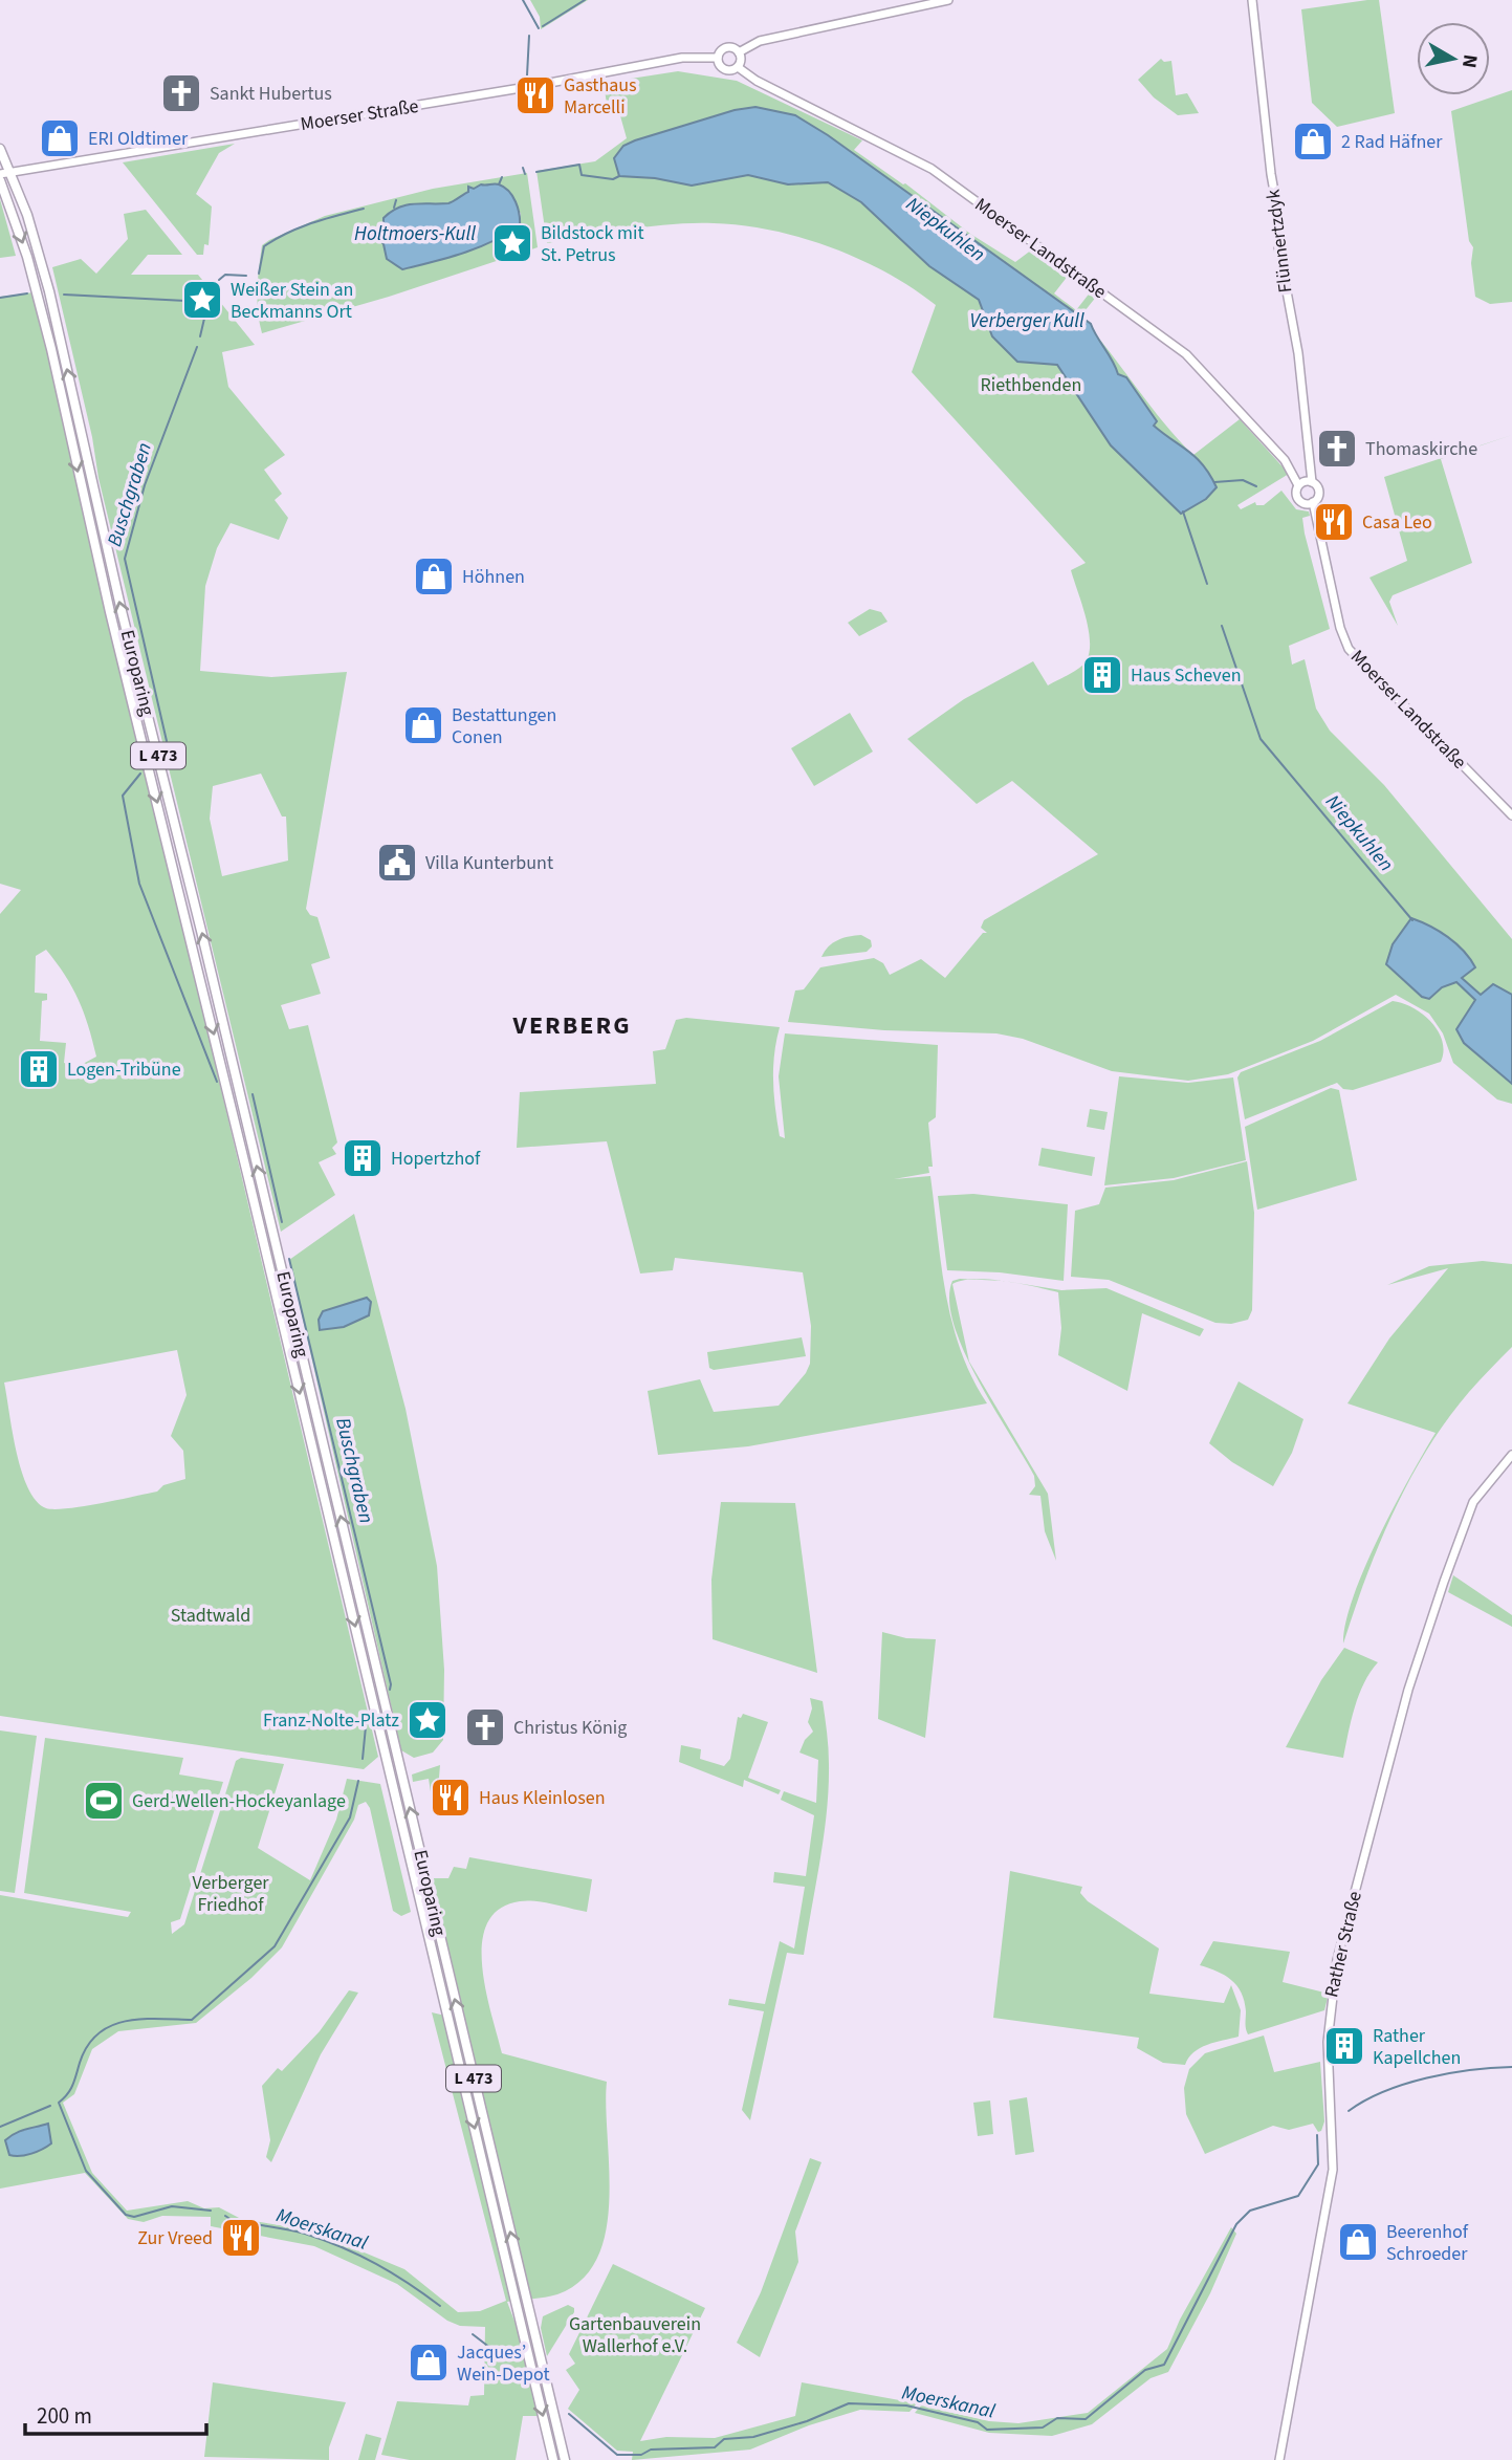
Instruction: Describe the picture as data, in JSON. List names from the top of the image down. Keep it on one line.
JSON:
{"streets":{"main road":["Moerser Straße","Flünnertzdyk","Moerser Landstraße","Europaring","L 473","Rather Straße"]},"crossings":[["Moerser Straße","Moerser Landstraße"],["Moerser Straße","Europaring"],["Moerser Straße","L 473"],["Flünnertzdyk","Moerser Landstraße"],["Europaring","L 473"]],"districts":["VERBERG"],"water":["Niepkuhlen","Holtmoers-Kull","Verberger Kull","Buschgraben","Moerskanal"],"parks":["Riethbenden","Stadtwald","Verberger Friedhof","Gartenbauverein Wallerhof e.V."],"places":{"church":["Sankt Hubertus","Thomaskirche","Christus König"],"restaurant":["Gasthaus Marcelli","Casa Leo","Haus Kleinlosen","Zur Vreed"],"shop":["ERI Oldtimer","2 Rad Häfner","Höhnen","Bestattungen Conen","Beerenhof Schroeder","Jacques’ Wein-Depot"],"place":["Bildstock mit St. Petrus","Weißer Stein an Beckmanns Ort","Franz-Nolte-Platz"],"building":["Haus Scheven","Logen-Tribüne","Hopertzhof","Rather Kapellchen"],"public building":["Villa Kunterbunt"],"sports":["Gerd-Wellen-Hockeyanlage"]},"scale_bar":"200 m","north":"right"}
